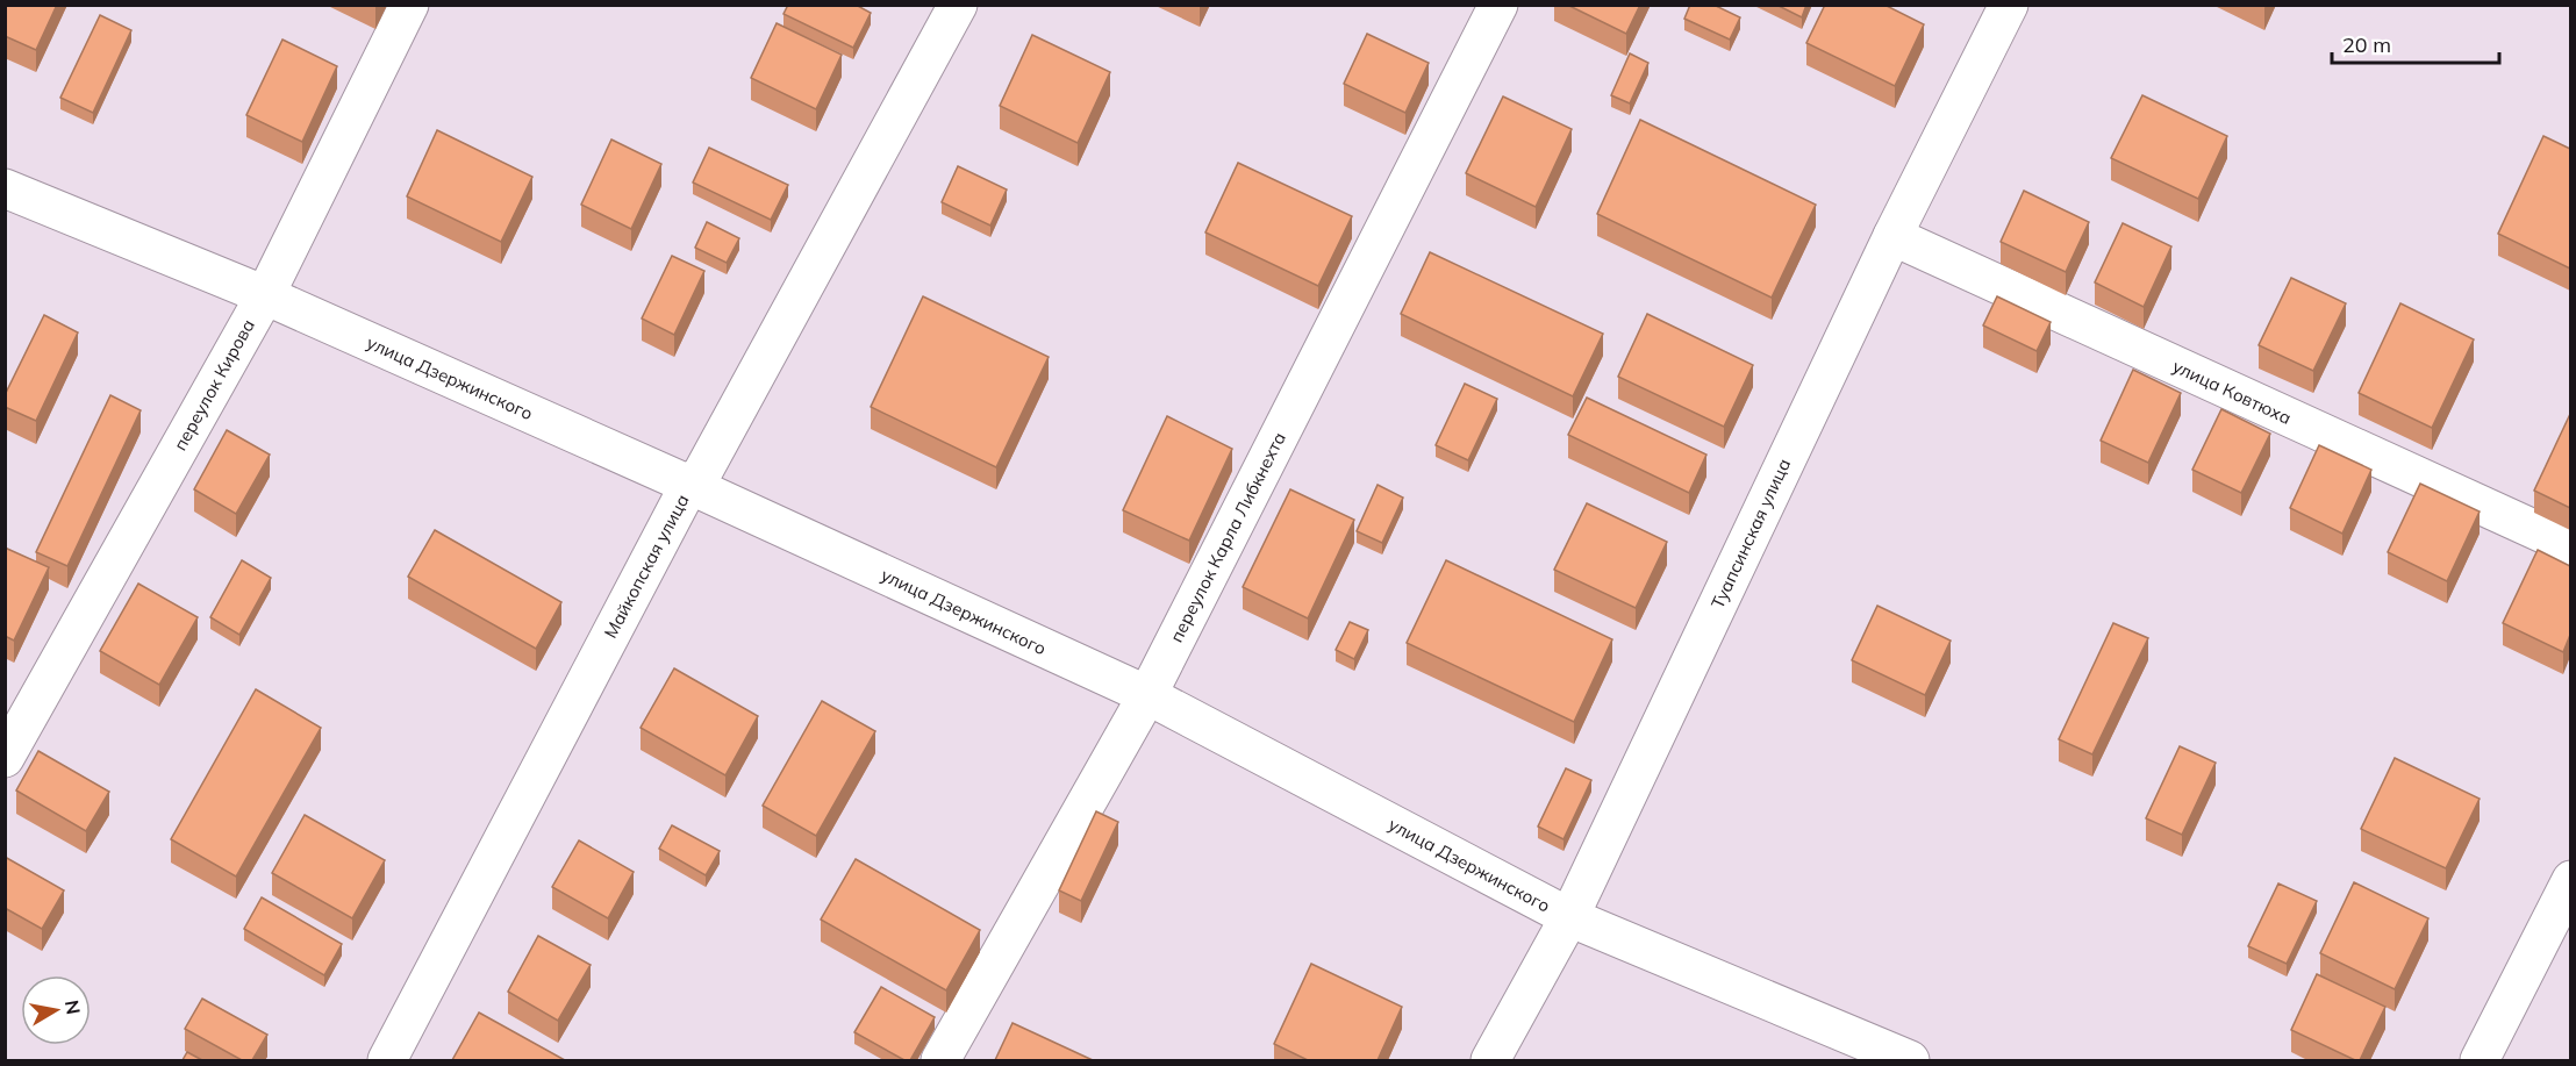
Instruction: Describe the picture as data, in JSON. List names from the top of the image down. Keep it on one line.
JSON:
{"streets":{"street":["улица Дзержинского","переулок Кирова","улица Ковтюха","Туапсинская улица","переулок Карла Либкнехта","Майкопская улица"]},"crossings":[["улица Дзержинского","переулок Кирова"],["улица Дзержинского","Туапсинская улица"],["улица Дзержинского","переулок Карла Либкнехта"],["улица Дзержинского","Майкопская улица"],["улица Ковтюха","Туапсинская улица"]],"scale_bar":"20 m","north":"right"}
